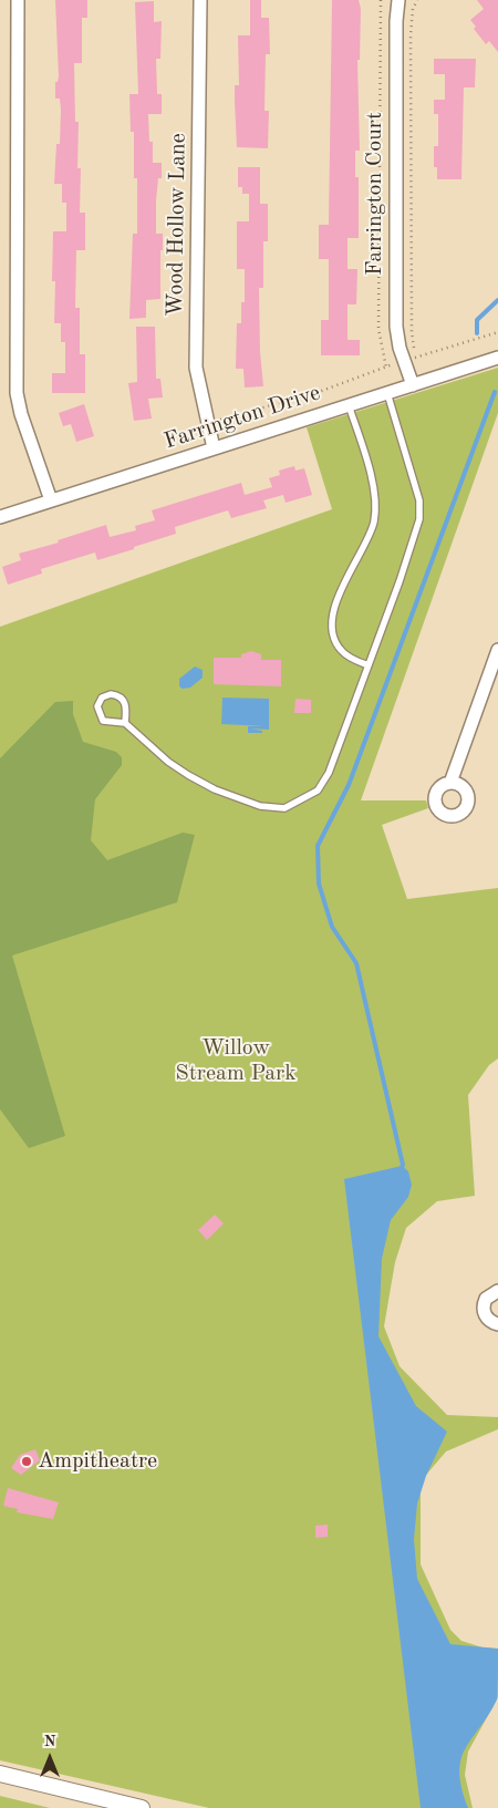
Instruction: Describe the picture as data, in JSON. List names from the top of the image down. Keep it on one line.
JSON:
{"streets":{"street":["Farrington Court","Wood Hollow Lane","Farrington Drive"]},"crossings":[["Farrington Court","Farrington Drive"],["Wood Hollow Lane","Farrington Drive"]],"parks":["Willow Stream Park"],"places":["Ampitheatre"],"north":"top"}
